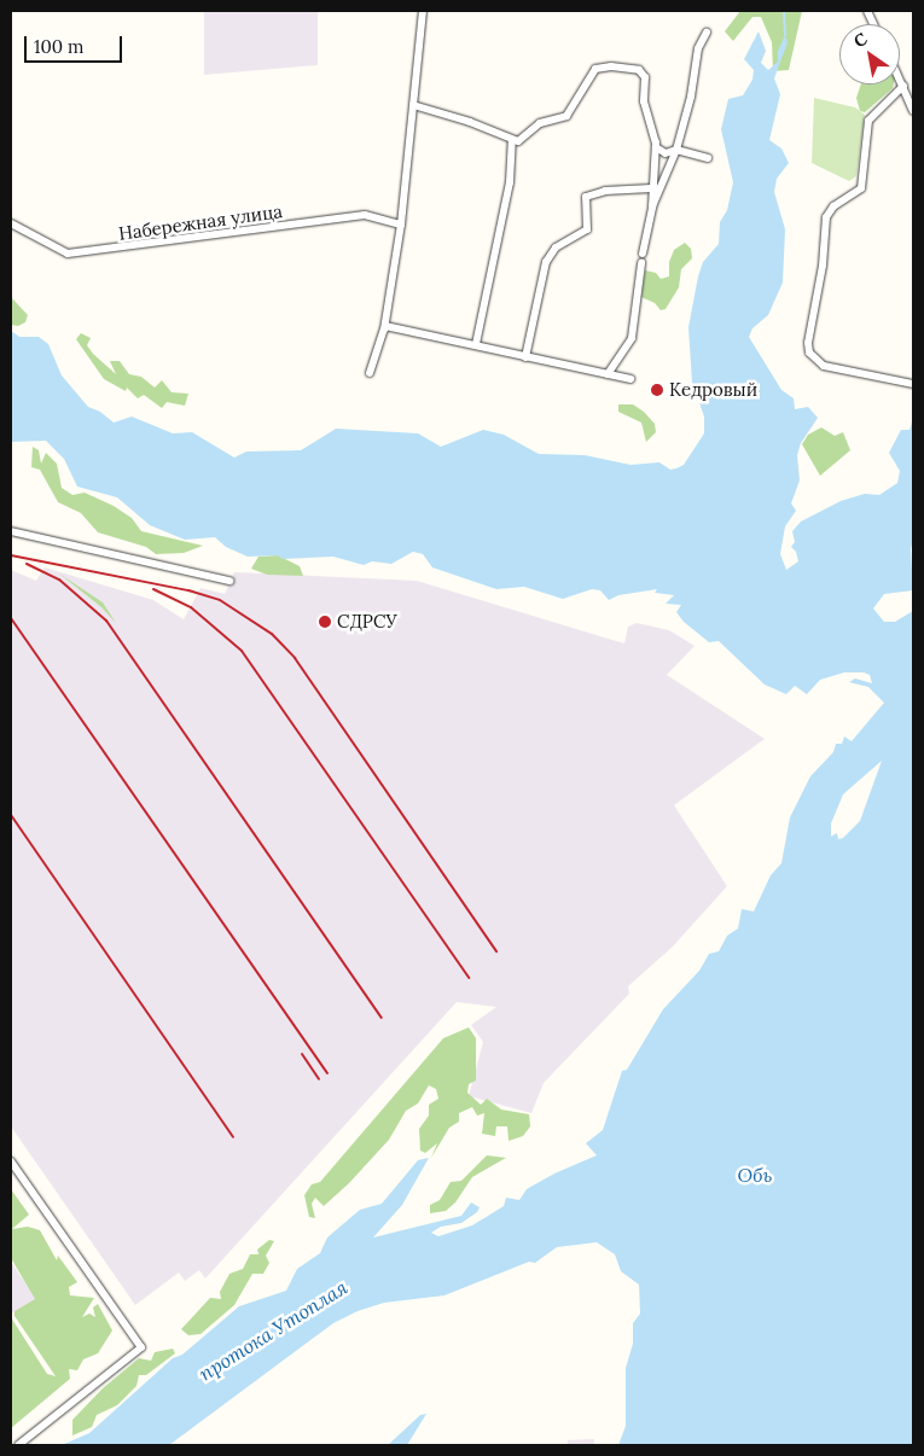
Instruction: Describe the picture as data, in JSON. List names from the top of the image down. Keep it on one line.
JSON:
{"streets":{"street":["Набережная улица"]},"water":["Обь","протока Утоплая"],"places":["Кедровый","СДРСУ"],"scale_bar":"100 m","north":"top left"}
